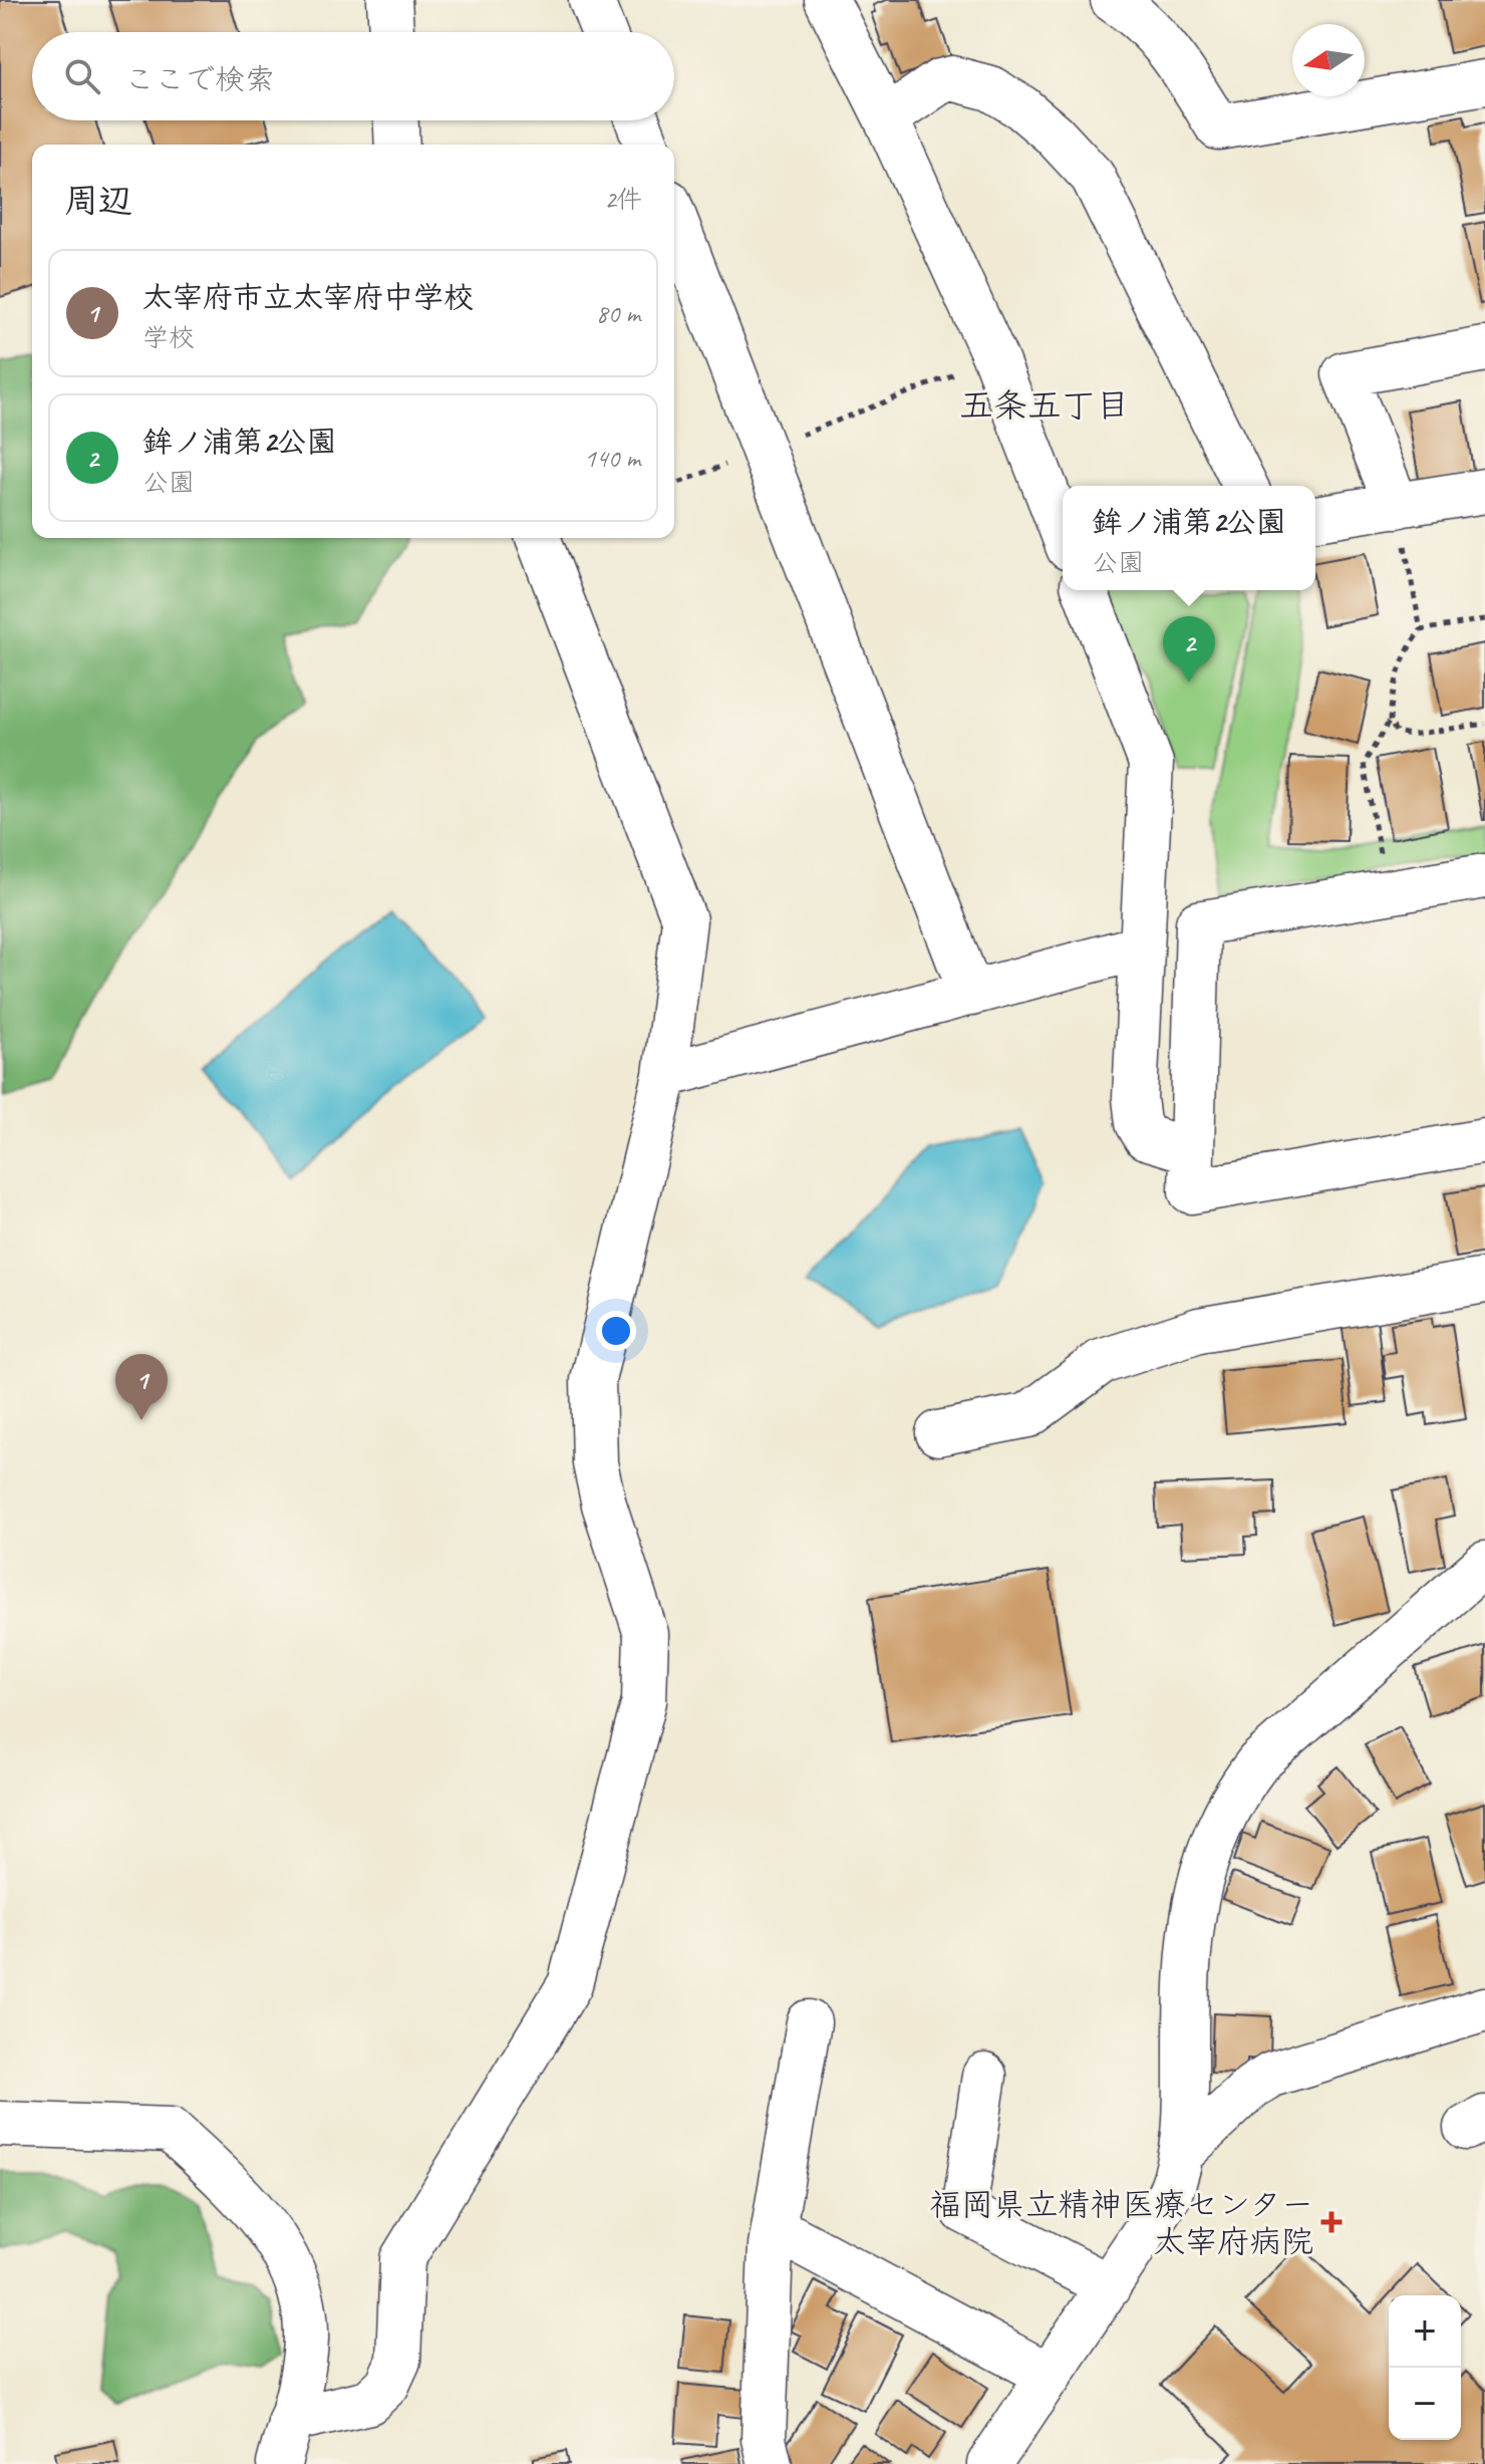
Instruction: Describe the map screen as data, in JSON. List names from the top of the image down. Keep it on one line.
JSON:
{"districts":["五条五丁目"],"places":{"health":["福岡県立精神医療センター 太宰府病院"]},"north":"left","page":{"search":"ここで検索","heading":["周辺","2件"],"list":[{"mark":"1","name":"太宰府市立太宰府中学校","note":"学校","value":"80 m"},{"mark":"2","name":"鉾ノ浦第2公園","note":"公園","value":"140 m"}],"popup":["鉾ノ浦第2公園","公園"],"pins":["2","1"],"map_buttons":["+","−"]}}
